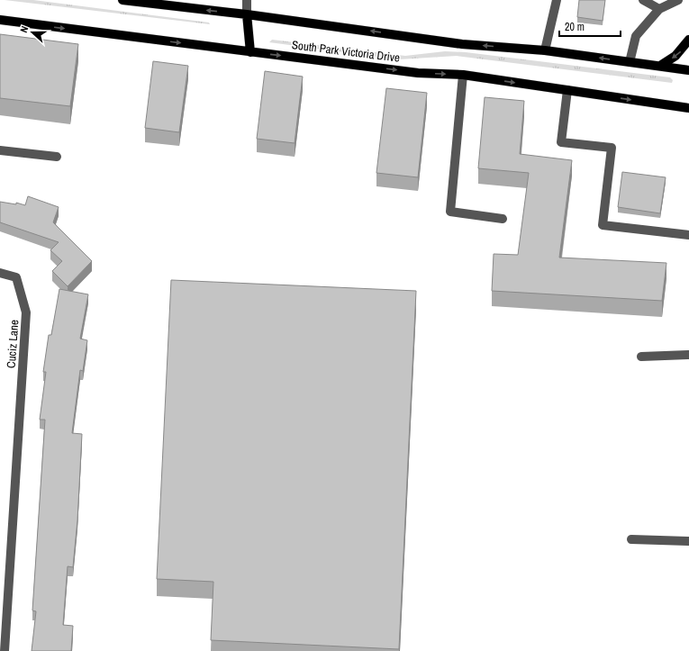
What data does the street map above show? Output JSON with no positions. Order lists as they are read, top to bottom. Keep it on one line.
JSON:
{"streets":{"main road":["South Park Victoria Drive"],"street":["Cuciz Lane"]},"scale_bar":"20 m","north":"left"}
